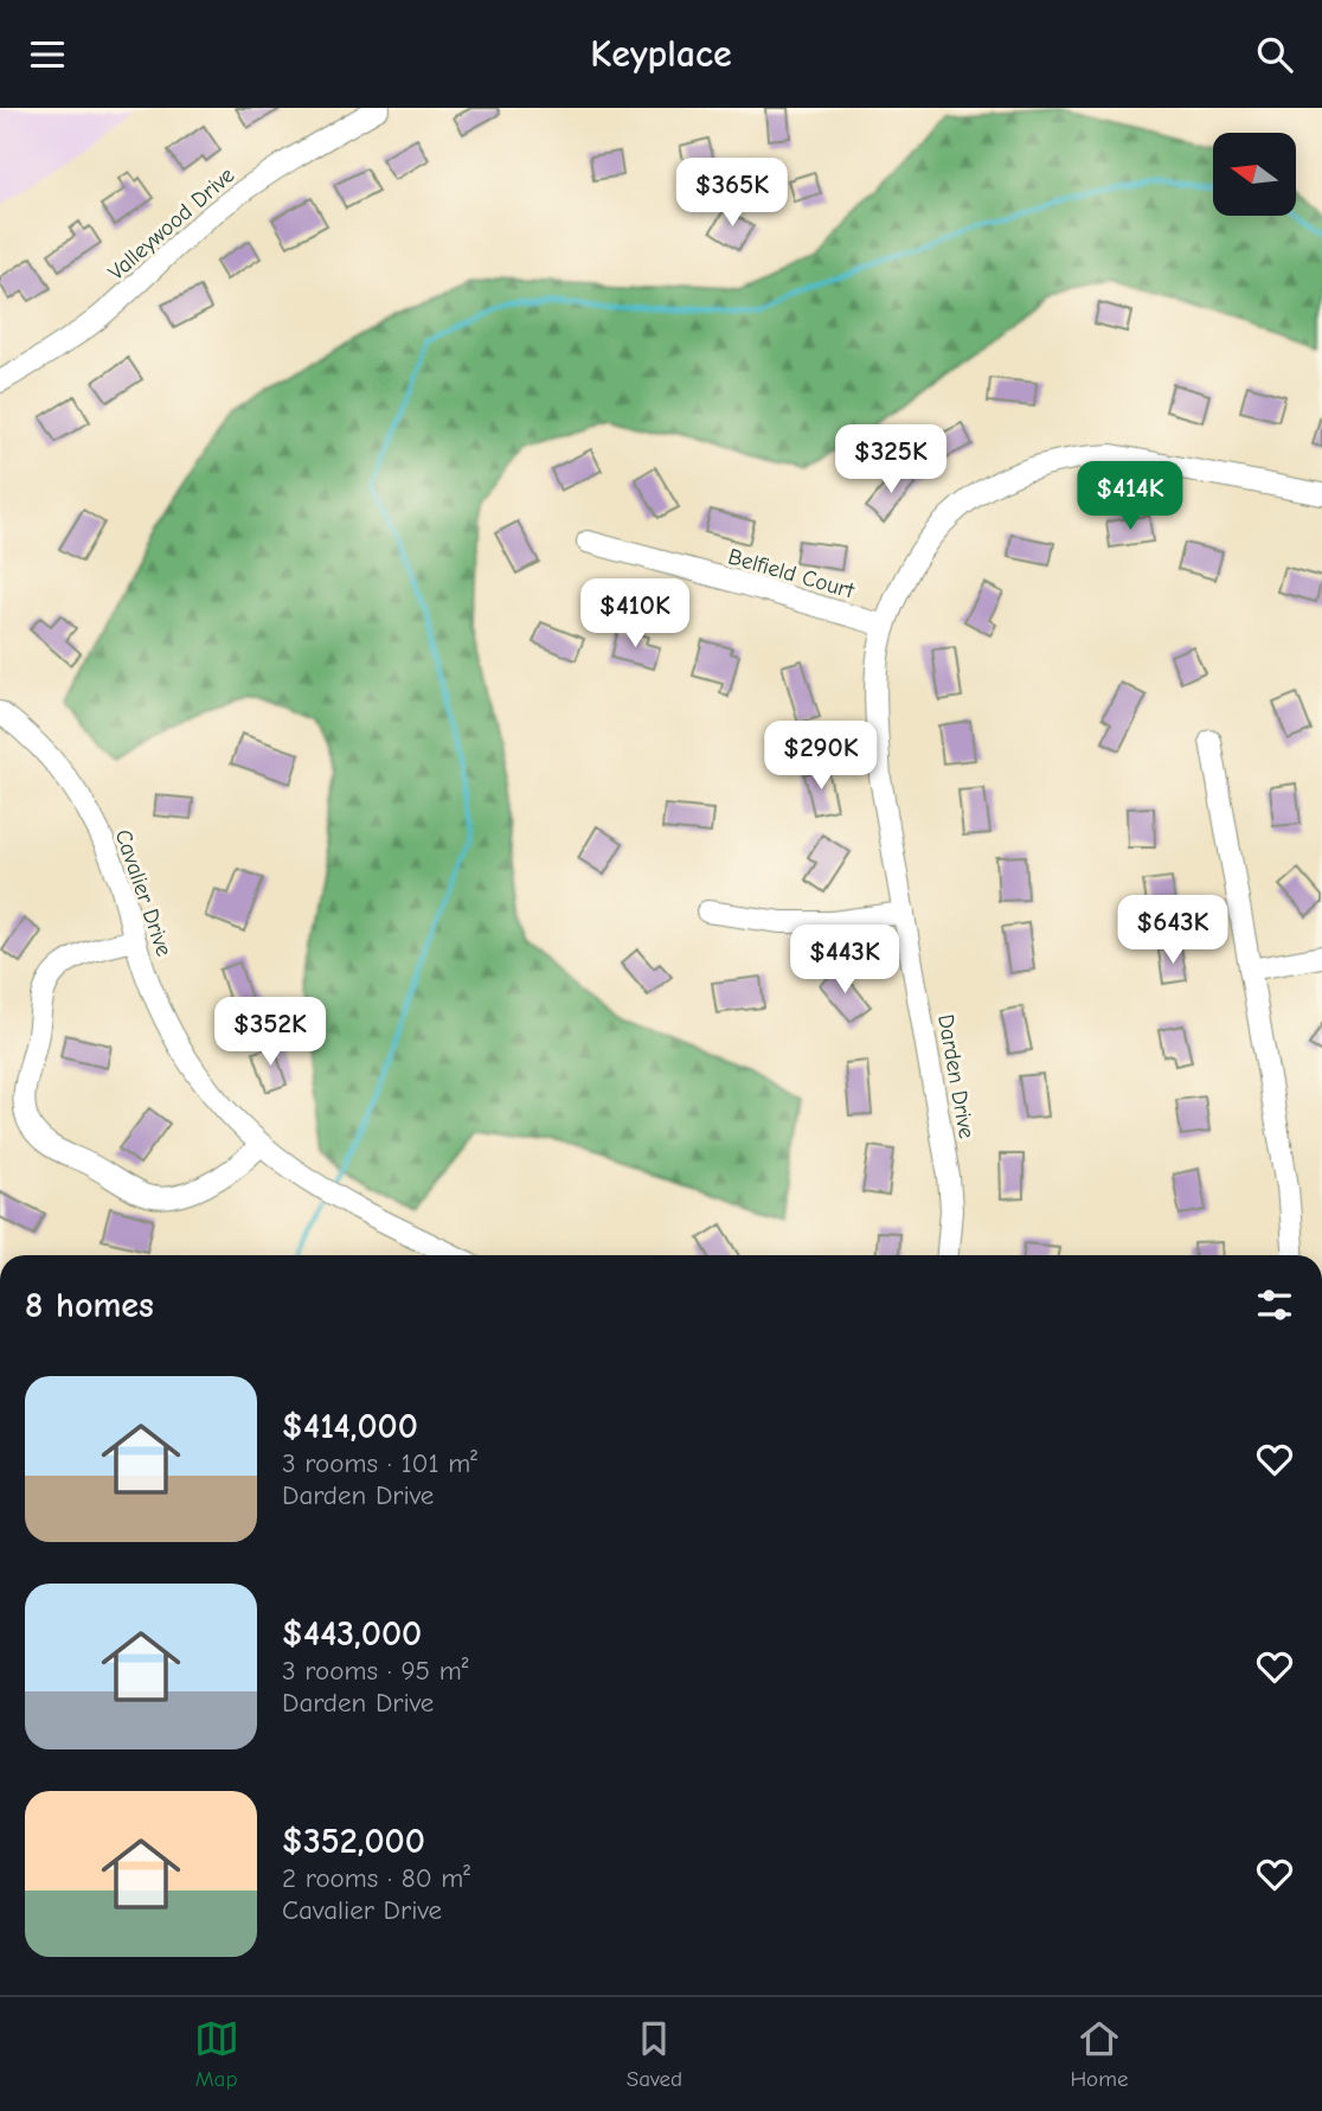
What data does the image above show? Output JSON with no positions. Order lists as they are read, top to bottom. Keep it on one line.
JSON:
{"streets":{"street":["Valleywood Drive","Belfield Court","Cavalier Drive","Darden Drive"]},"crossings":[["Belfield Court","Darden Drive"]],"north":"left","page":{"header":"Keyplace","price":["$365K","$325K","$414K","$410K","$290K","$643K","$443K","$352K"],"heading":"8 homes","list":[{"name":"$414,000","note":"3 rooms · 101 m² · Darden Drive"},{"name":"$443,000","note":"3 rooms · 95 m² · Darden Drive"},{"name":"$352,000","note":"2 rooms · 80 m² · Cavalier Drive"}],"tabs":["Map","Saved","Home"]}}
